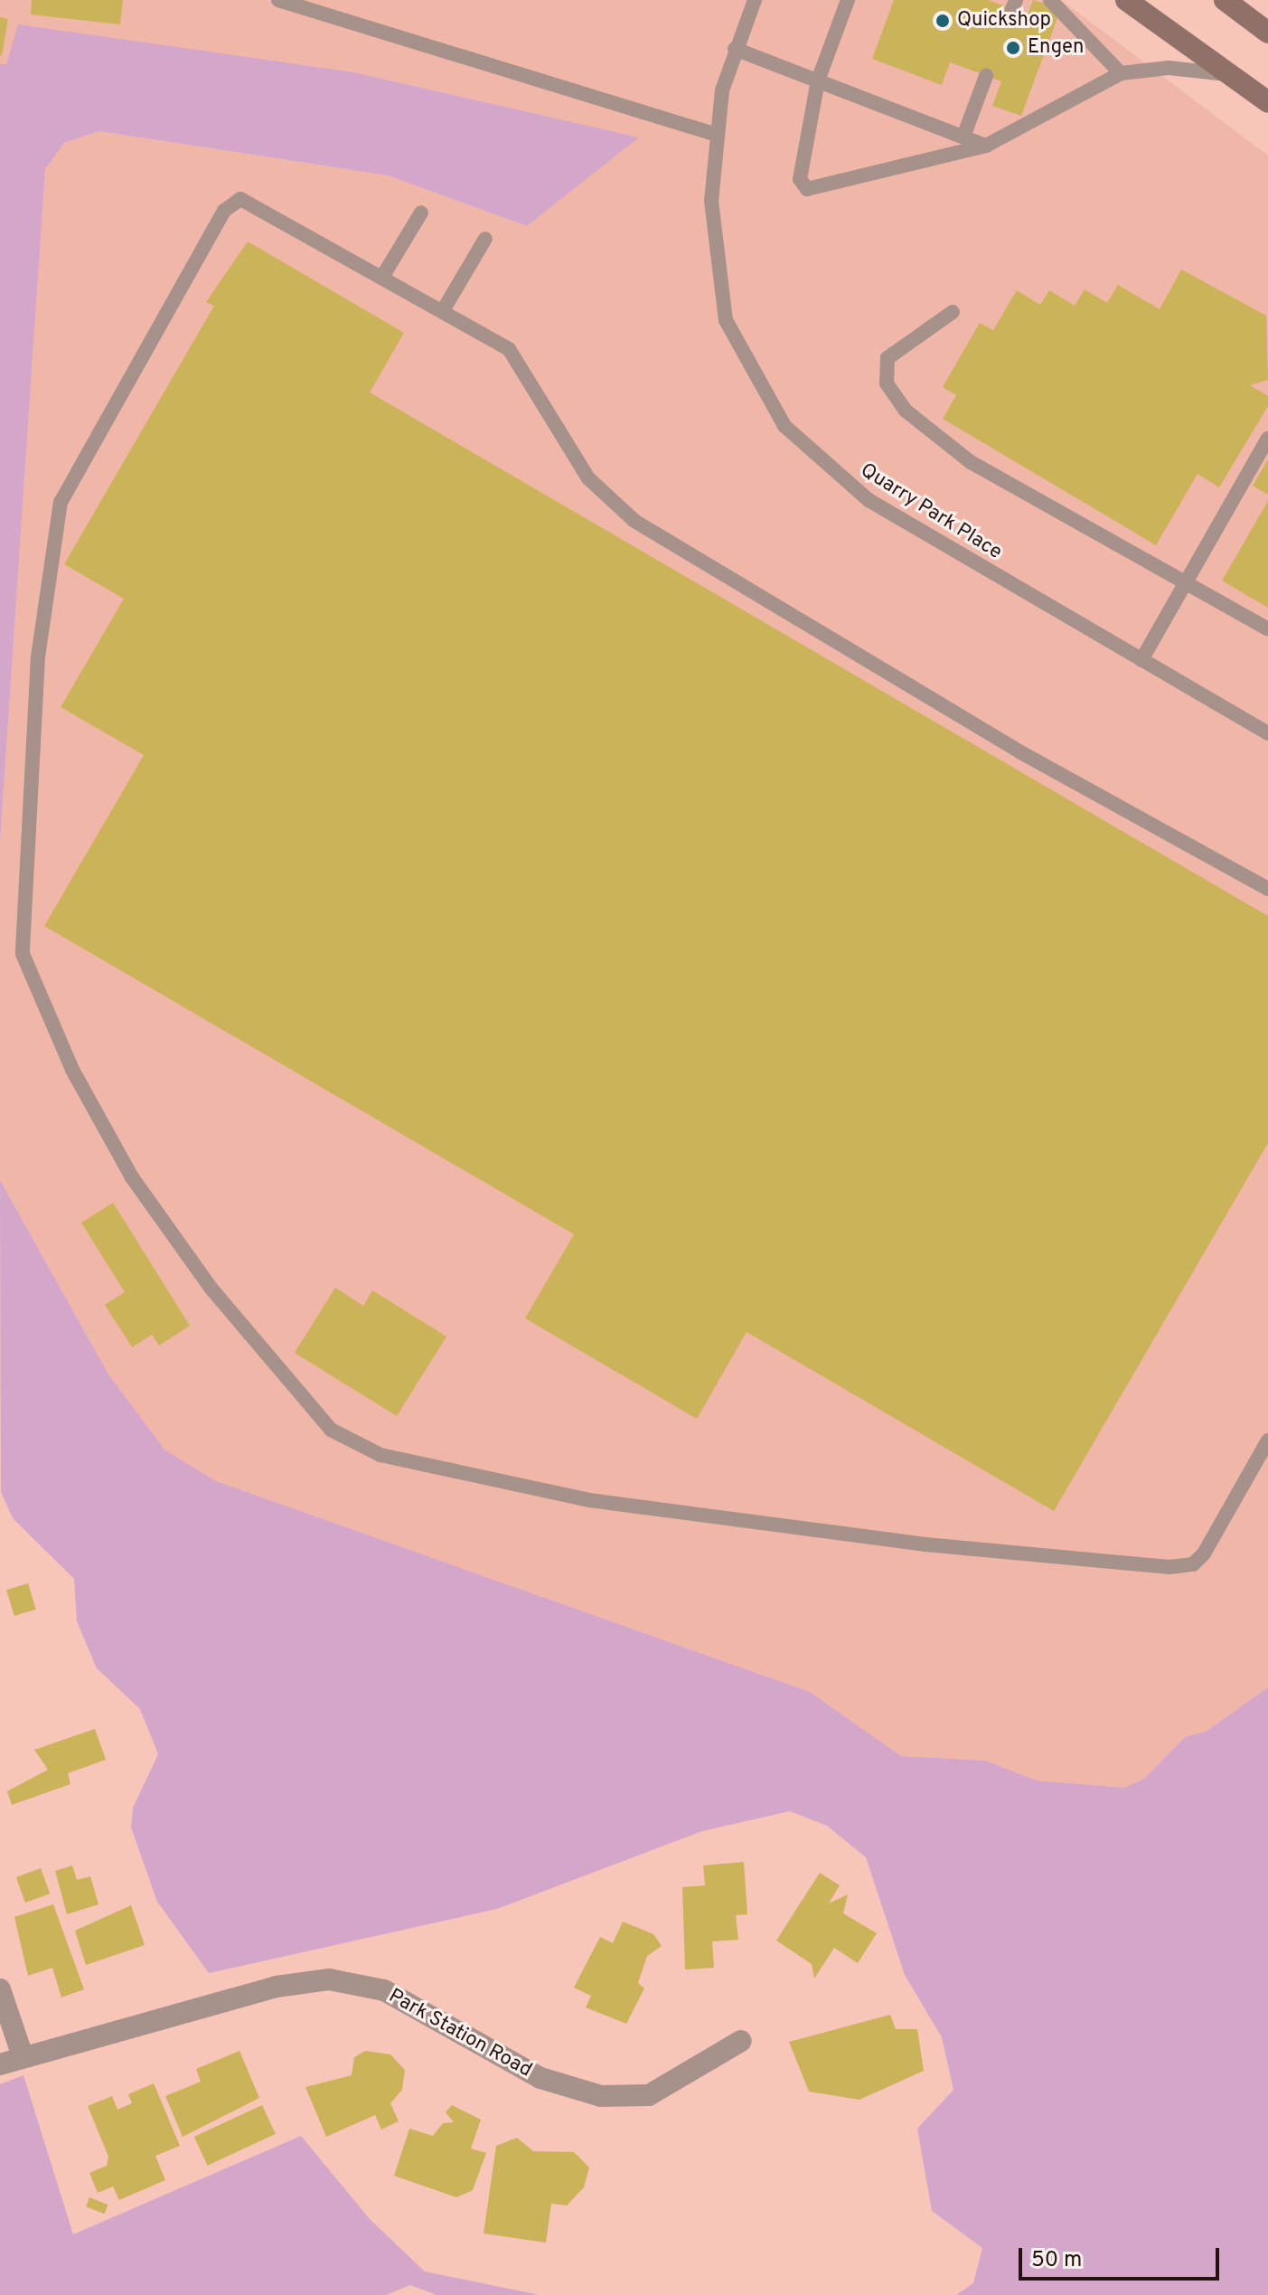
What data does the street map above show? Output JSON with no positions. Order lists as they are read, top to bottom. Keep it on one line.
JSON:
{"streets":{"street":["Park Station Road"],"lane":["Quarry Park Place"]},"places":["Quickshop","Engen"],"scale_bar":"50 m"}
